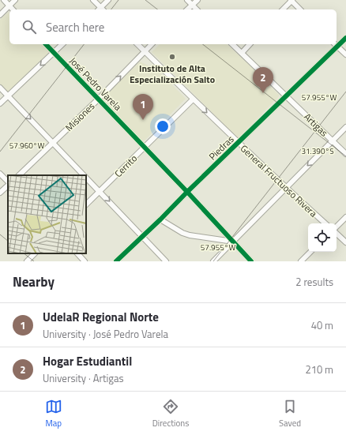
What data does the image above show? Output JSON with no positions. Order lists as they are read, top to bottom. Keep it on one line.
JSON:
{"streets":{"street":["José Pedro Varela","Misiones","Artigas","Piedras","Cerrito","General Fructuoso Rivera"]},"crossings":[["José Pedro Varela","Misiones"],["José Pedro Varela","Piedras"],["José Pedro Varela","Cerrito"],["Misiones","General Fructuoso Rivera"],["Artigas","Piedras"],["Piedras","General Fructuoso Rivera"],["Cerrito","General Fructuoso Rivera"]],"one_way":["Misiones"],"places":["Instituto de Alta Especialización Salto"],"page":{"search":"Search here","pins":["2","1"],"heading":["Nearby","2 results"],"list":[{"mark":"1","name":"UdelaR Regional Norte","note":"University · José Pedro Varela","value":"40 m"},{"mark":"2","name":"Hogar Estudiantil","note":"University · Artigas","value":"210 m"}],"nav":["Map","Directions","Saved"]},"coordinates":["57.955°W","57.960°W","31.390°S"]}
